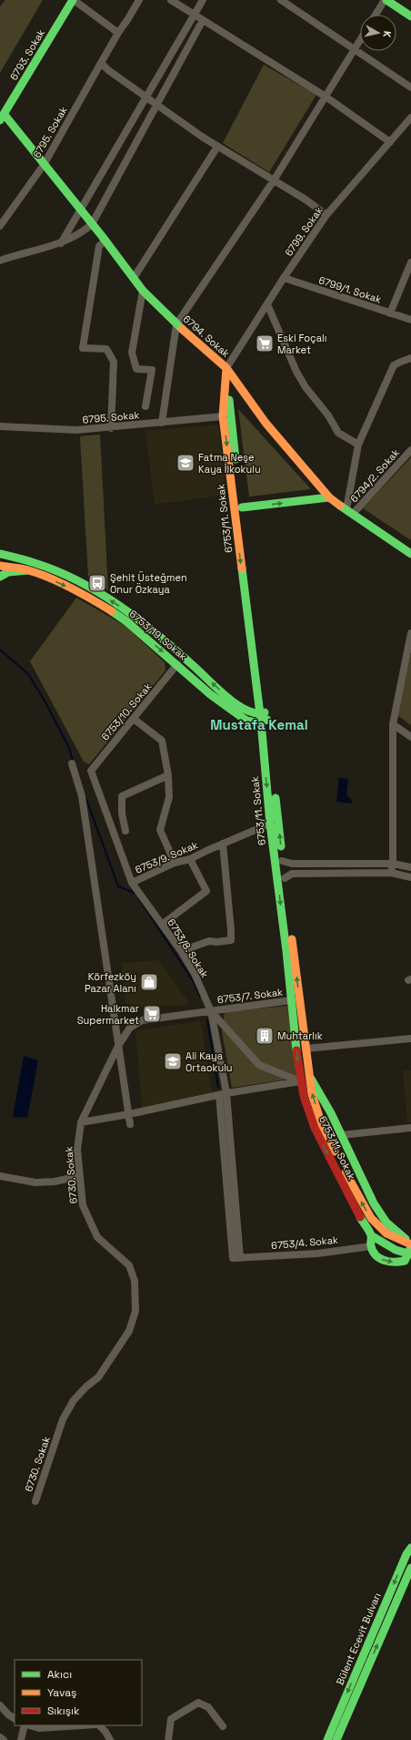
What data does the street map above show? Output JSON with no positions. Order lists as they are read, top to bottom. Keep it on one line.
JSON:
{"streets":{"main road":["6793. Sokak","6794. Sokak","6753/11. Sokak","6753/19. Sokak","Bülent Ecevit Bulvarı"],"street":["6795. Sokak","6799. Sokak","6799/1. Sokak","6794/2. Sokak","6753/10. Sokak","6753/9. Sokak","6753/8. Sokak","6753/7. Sokak","6730. Sokak","6753/4. Sokak"]},"crossings":[["6793. Sokak","6794. Sokak"],["6795. Sokak","6794. Sokak"],["6795. Sokak","6753/11. Sokak"],["6799. Sokak","6799/1. Sokak"],["6799. Sokak","6794. Sokak"],["6799. Sokak","6753/11. Sokak"],["6794. Sokak","6794/2. Sokak"],["6794. Sokak","6753/11. Sokak"],["6753/11. Sokak","6753/19. Sokak"],["6753/11. Sokak","6753/9. Sokak"],["6753/11. Sokak","6753/7. Sokak"],["6753/19. Sokak","6753/10. Sokak"],["6753/10. Sokak","6753/8. Sokak"],["6753/9. Sokak","6753/8. Sokak"],["6753/8. Sokak","6753/7. Sokak"],["6753/8. Sokak","6730. Sokak"],["6753/8. Sokak","6753/4. Sokak"],["6753/7. Sokak","6730. Sokak"]],"districts":["Mustafa Kemal"],"places":{"supermarket":["Eski Foçalı Market","Halkmar Supermarket"],"school or university":["Fatma Neşe Kaya İlkokulu","Ali Kaya Ortaokulu"],"bus stop":["Şehit Üsteğmen Onur Özkaya"],"shop":["Körfezköy Pazar Alanı"],"building":["Muhtarlık"]},"legend":["Akıcı","Yavaş","Sıkışık"],"north":"right"}
